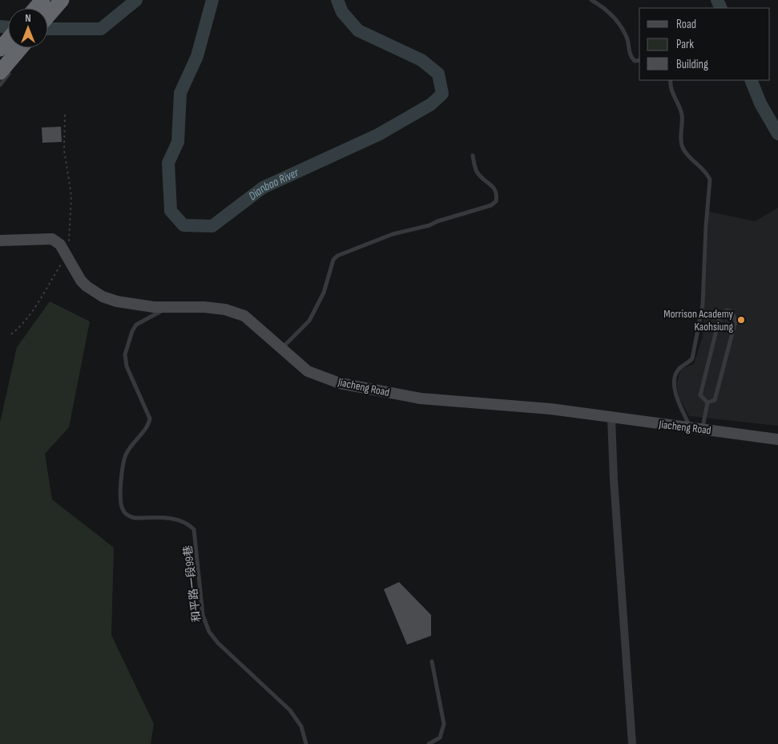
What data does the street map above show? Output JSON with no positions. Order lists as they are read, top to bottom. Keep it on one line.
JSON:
{"streets":{"street":["Jiacheng Road"],"lane":["和平路一段99巷"]},"crossings":[["Jiacheng Road","和平路一段99巷"]],"water":["Dianbao River"],"places":["Morrison Academy Kaohsiung"],"legend":["Road","Park","Building"],"north":"top"}
